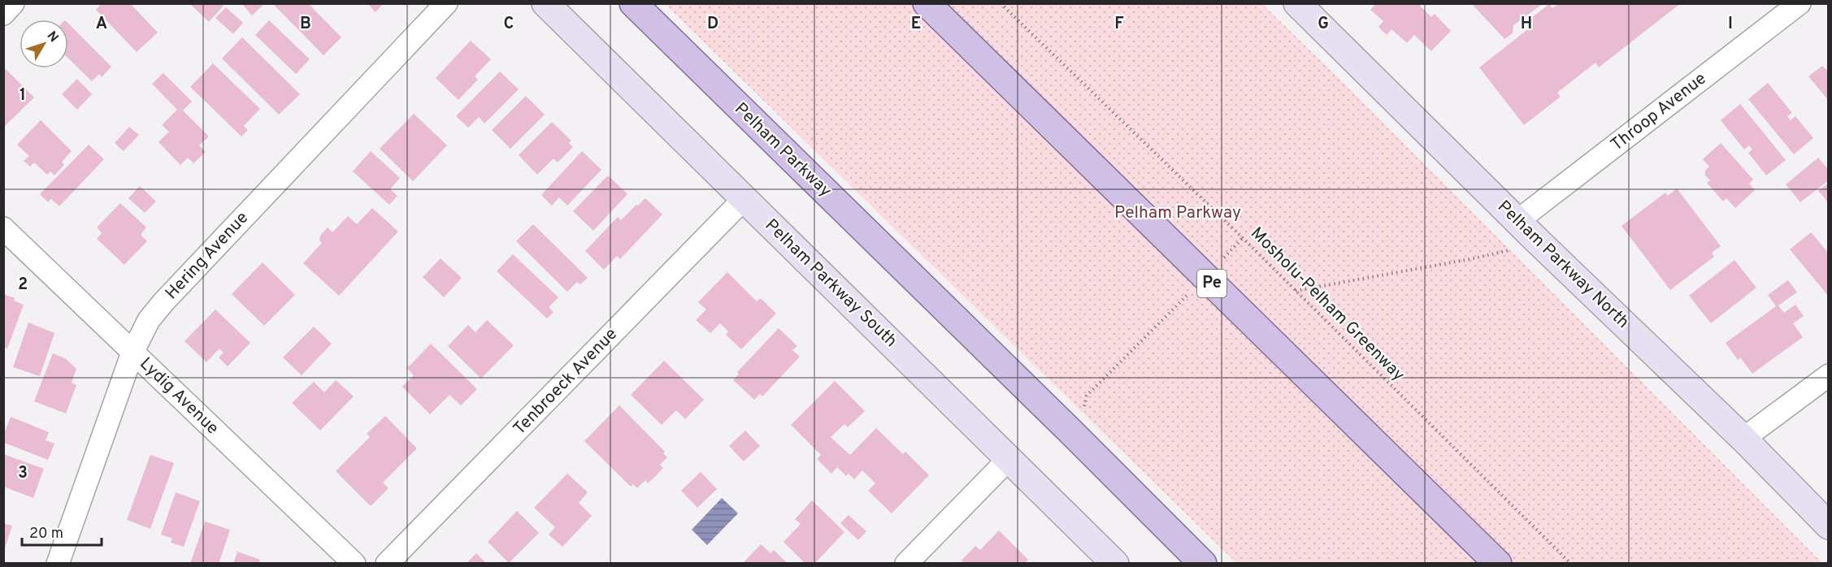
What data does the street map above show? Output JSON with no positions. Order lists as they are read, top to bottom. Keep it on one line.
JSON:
{"streets":{"main road":["Pelham Parkway","Pe"],"street":["Throop Avenue","Hering Avenue","Pelham Parkway North","Pelham Parkway South","Tenbroeck Avenue","Lydig Avenue"],"path":["Mosholu-Pelham Greenway"]},"crossings":[["Throop Avenue","Pelham Parkway North"],["Hering Avenue","Lydig Avenue"],["Pelham Parkway South","Tenbroeck Avenue"]],"parks":["Pelham Parkway"],"scale_bar":"20 m","north":"top right","grid":{"columns":["A","B","C","D","E","F","G","H","I"],"rows":["1","2","3"]}}
